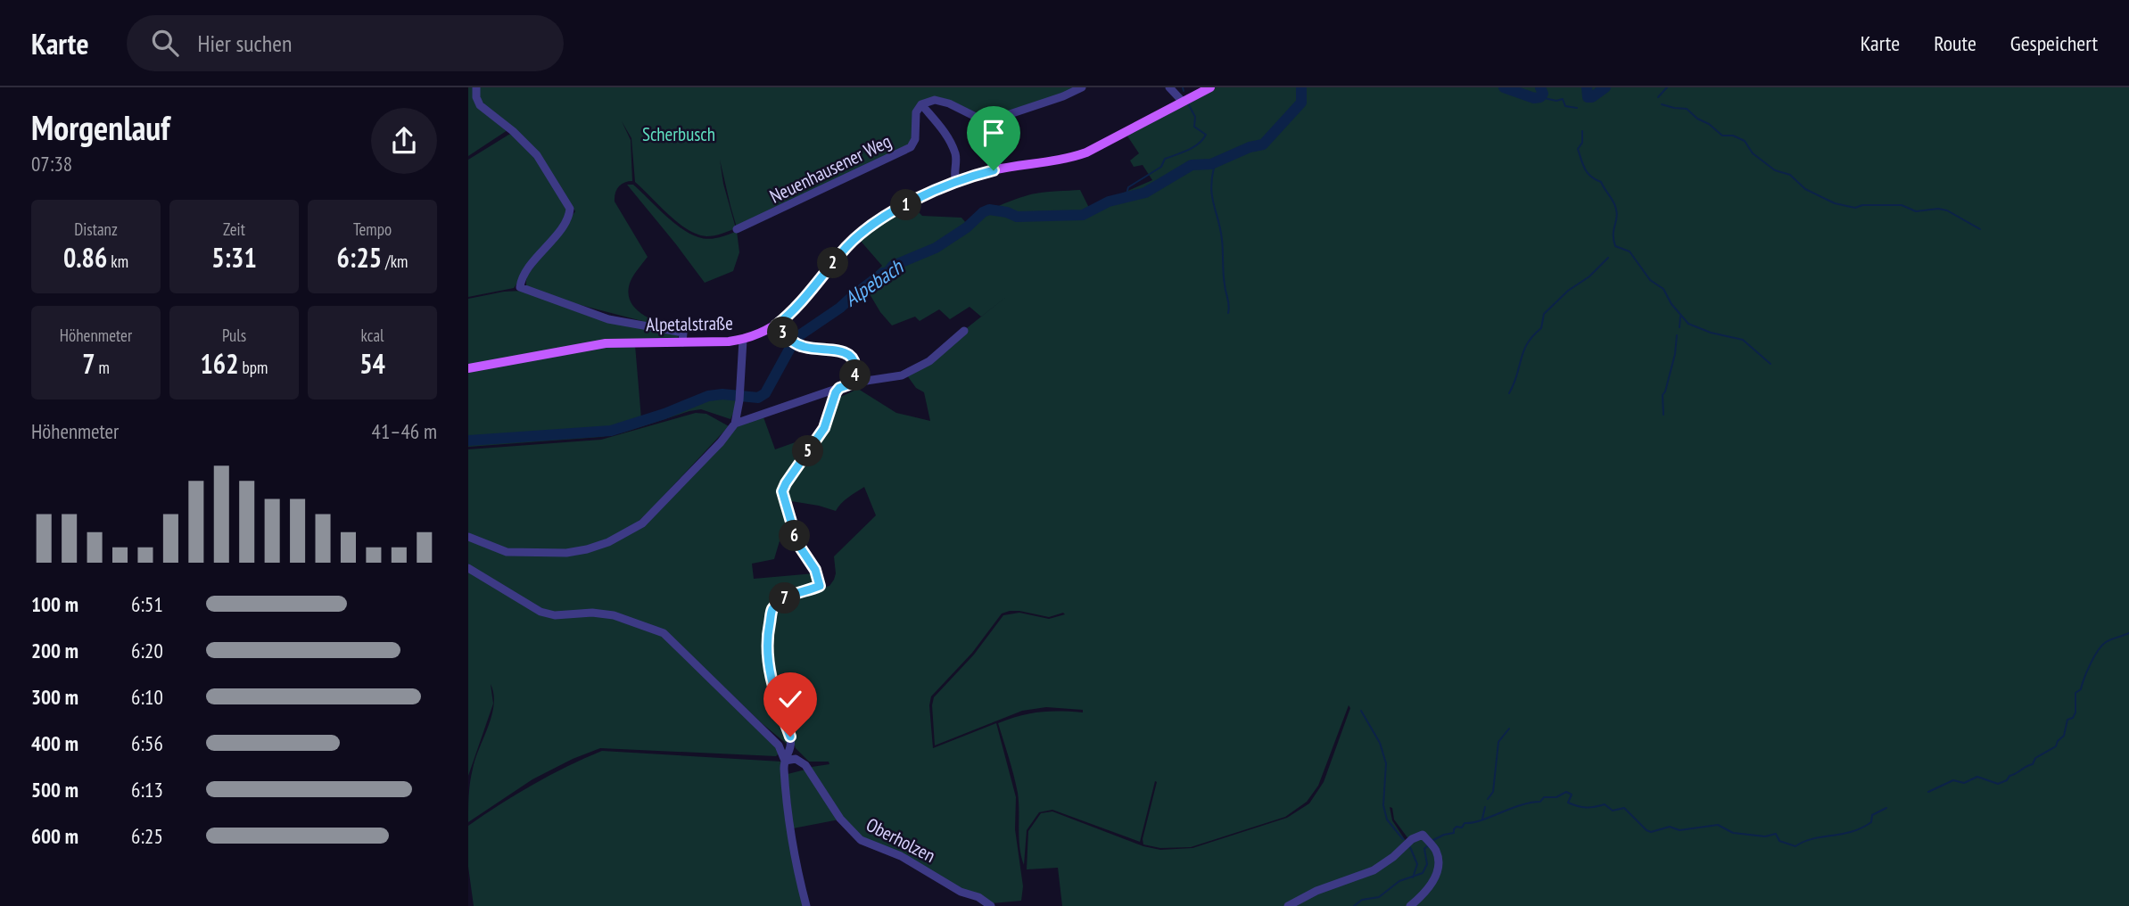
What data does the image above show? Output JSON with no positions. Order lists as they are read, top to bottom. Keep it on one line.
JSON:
{"streets":{"main road":["Alpetalstraße"],"street":["Neuenhausener Weg","Oberholzen"]},"water":["Alpebach"],"parks":["Scherbusch"],"page":{"header":"Karte","search":"Hier suchen","nav":["Karte","Route","Gespeichert"],"heading":["Morgenlauf","07:38"],"pins":["1","2","3","4","5","6","7"],"stats":[["Distanz","0.86 km"],["Zeit","5:31"],["Tempo","6:25 /km"],["Höhenmeter","7 m"],["Puls","162 bpm"],["kcal","54"]],"chart":["Höhenmeter","41–46 m"],"list":[{"name":"100 m","note":"6:51"},{"name":"200 m","note":"6:20"},{"name":"300 m","note":"6:10"},{"name":"400 m","note":"6:56"},{"name":"500 m","note":"6:13"},{"name":"600 m","note":"6:25"}]}}
